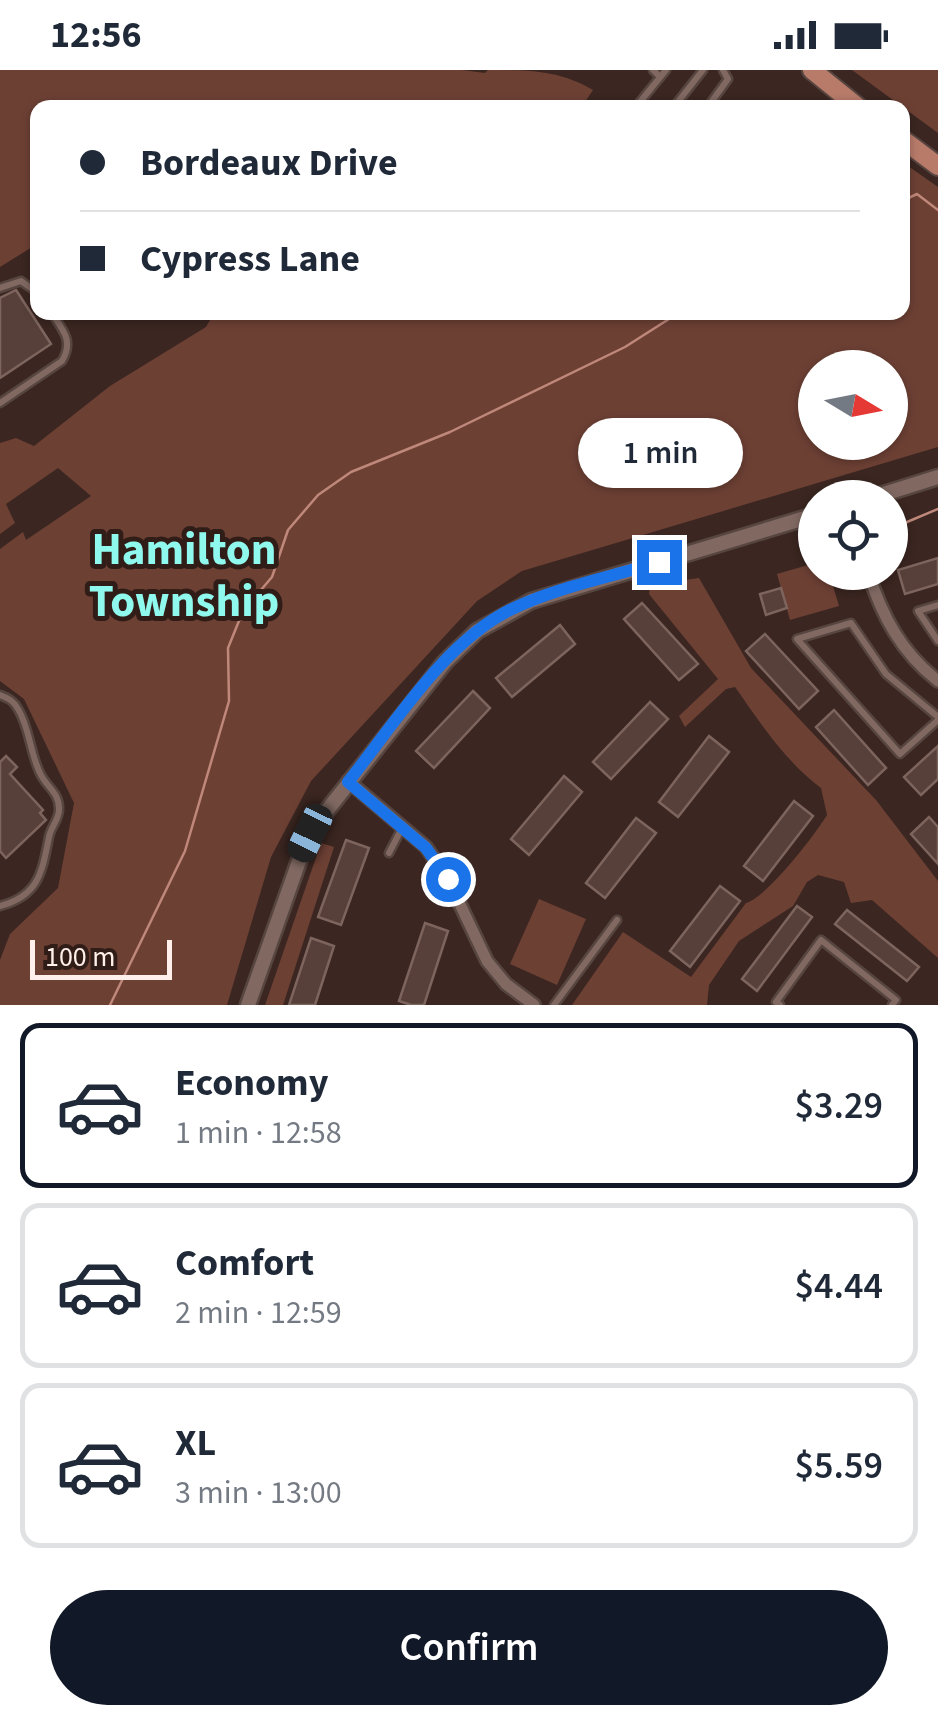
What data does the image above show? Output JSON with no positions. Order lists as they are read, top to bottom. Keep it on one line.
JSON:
{"districts":["Hamilton Township"],"scale_bar":"100 m","north":"right","page":{"status":"12:56","banner":["Bordeaux Drive","Cypress Lane"],"bubble":"1 min","scale":"100 m","list":[{"name":"Economy","note":"1 min · 12:58","value":"$3.29"},{"name":"Comfort","note":"2 min · 12:59","value":"$4.44"},{"name":"XL","note":"3 min · 13:00","value":"$5.59"}],"buttons":"Confirm"}}
